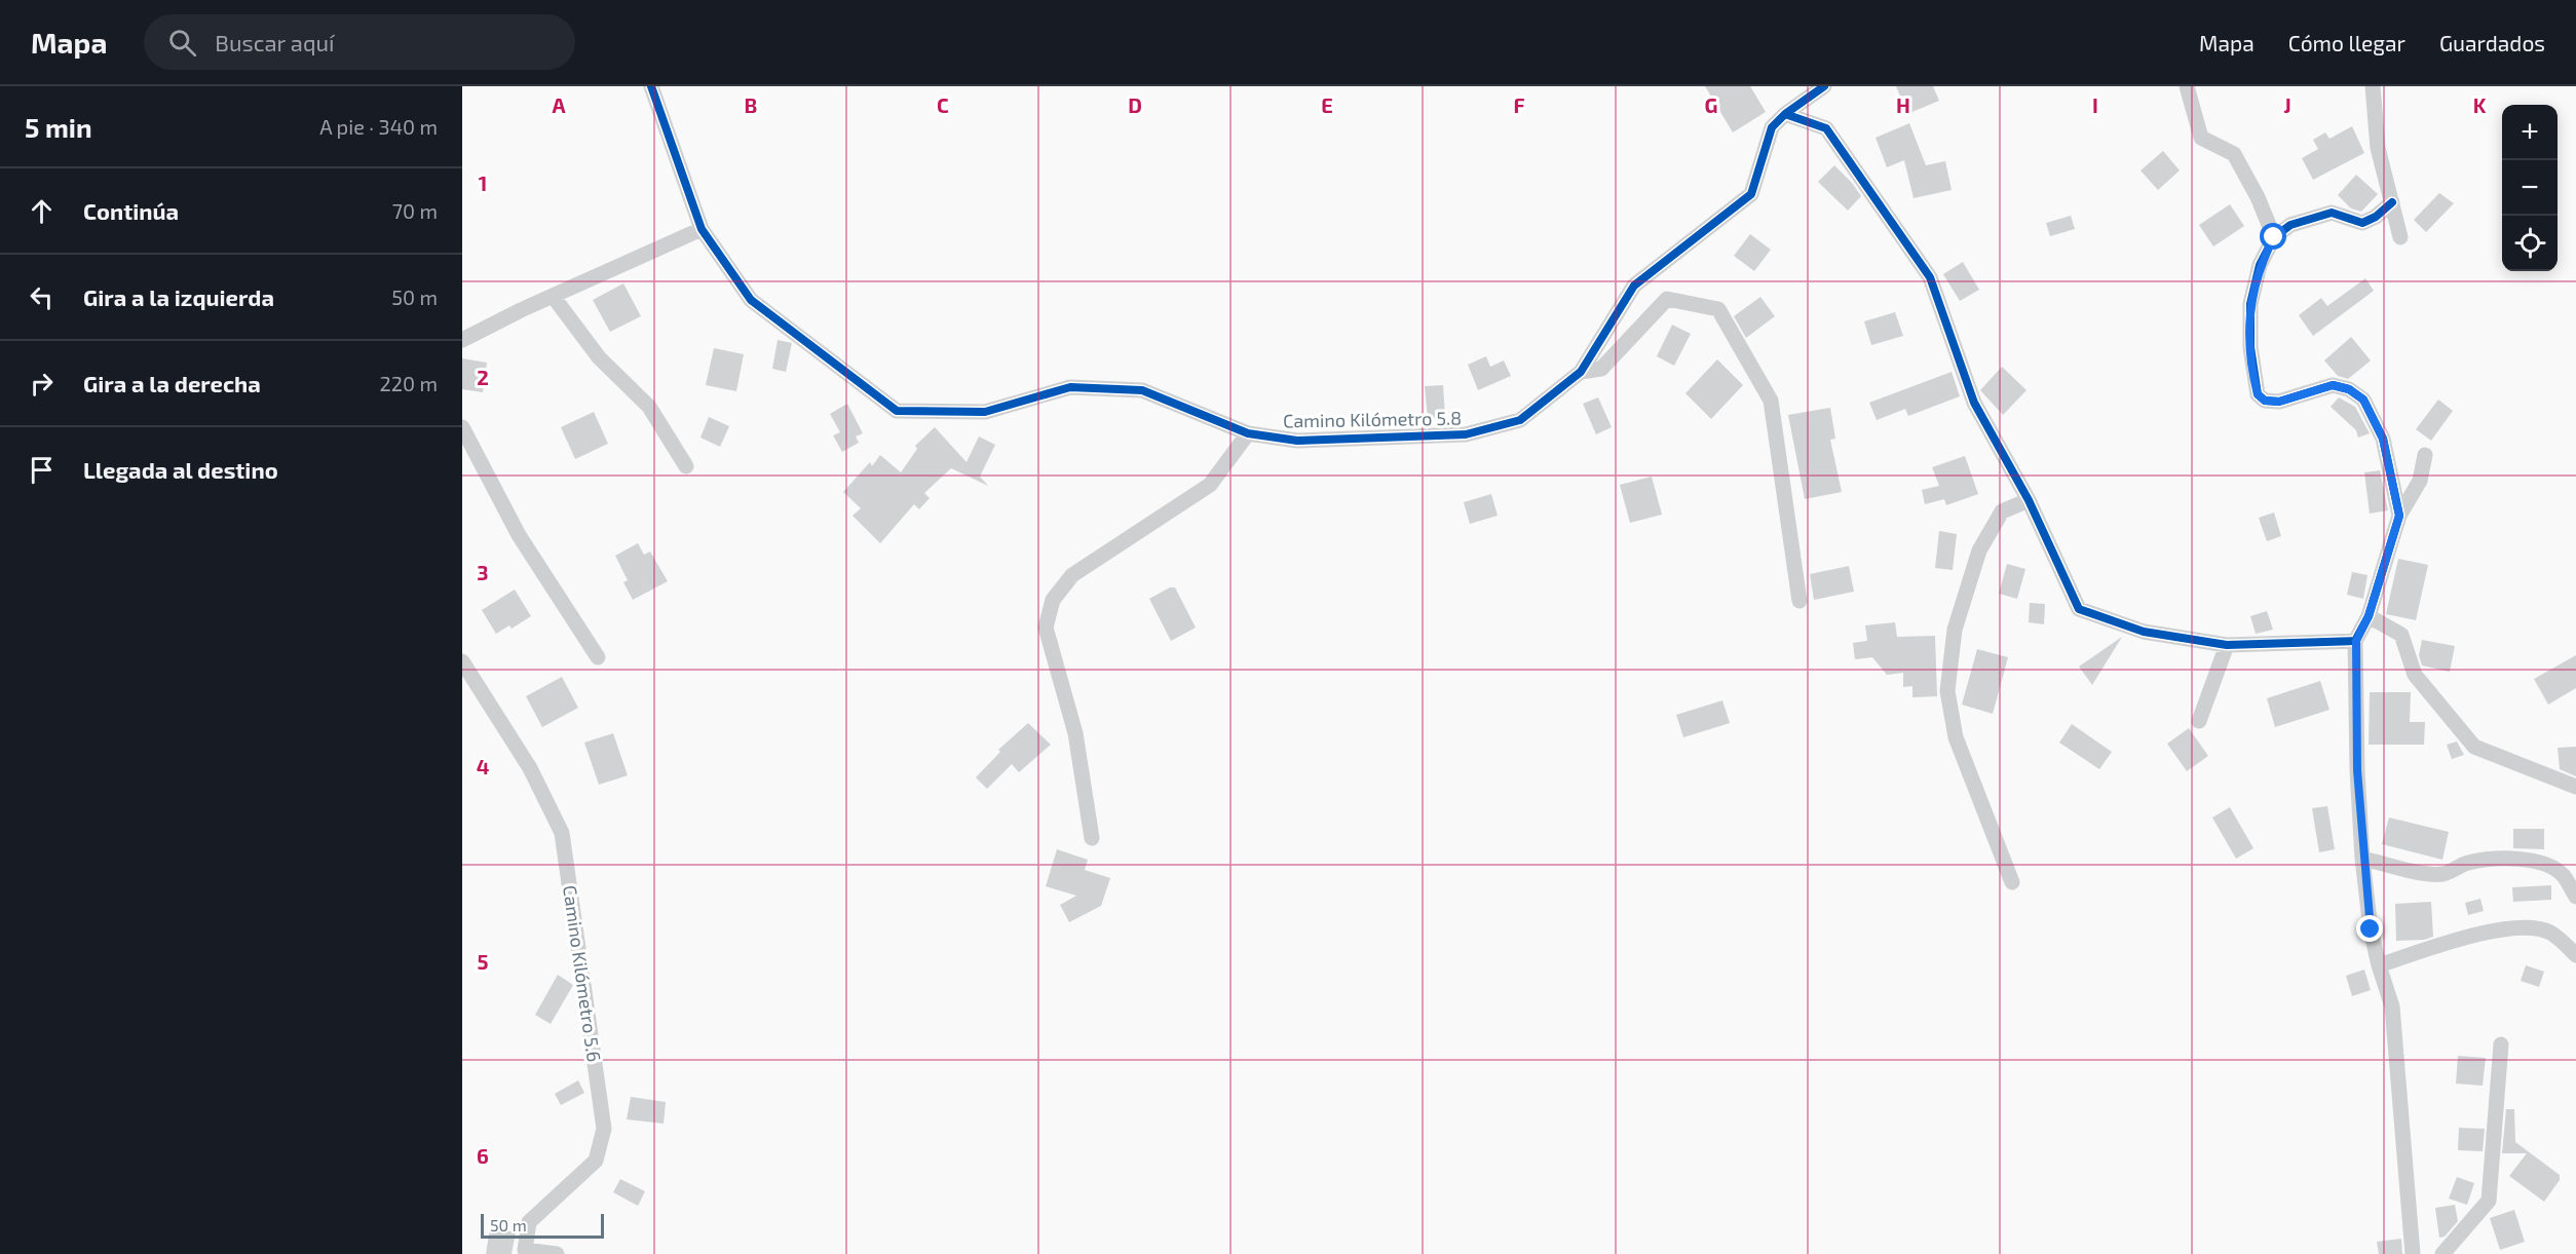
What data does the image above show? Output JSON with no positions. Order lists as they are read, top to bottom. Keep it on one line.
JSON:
{"streets":{"street":["Camino Kilómetro 5.8","Camino Kilómetro 5.6"]},"scale_bar":"50 m","page":{"header":"Mapa","search":"Buscar aquí","nav":["Mapa","Cómo llegar","Guardados"],"heading":["5 min","A pie · 340 m"],"map_buttons":["+","−"],"list":[["Continúa","70 m"],["Gira a la izquierda","50 m"],["Gira a la derecha","220 m"],"Llegada al destino"],"scale":"50 m"},"grid":{"columns":["A","B","C","D","E","F","G","H","I","J","K"],"rows":["1","2","3","4","5","6"]}}
